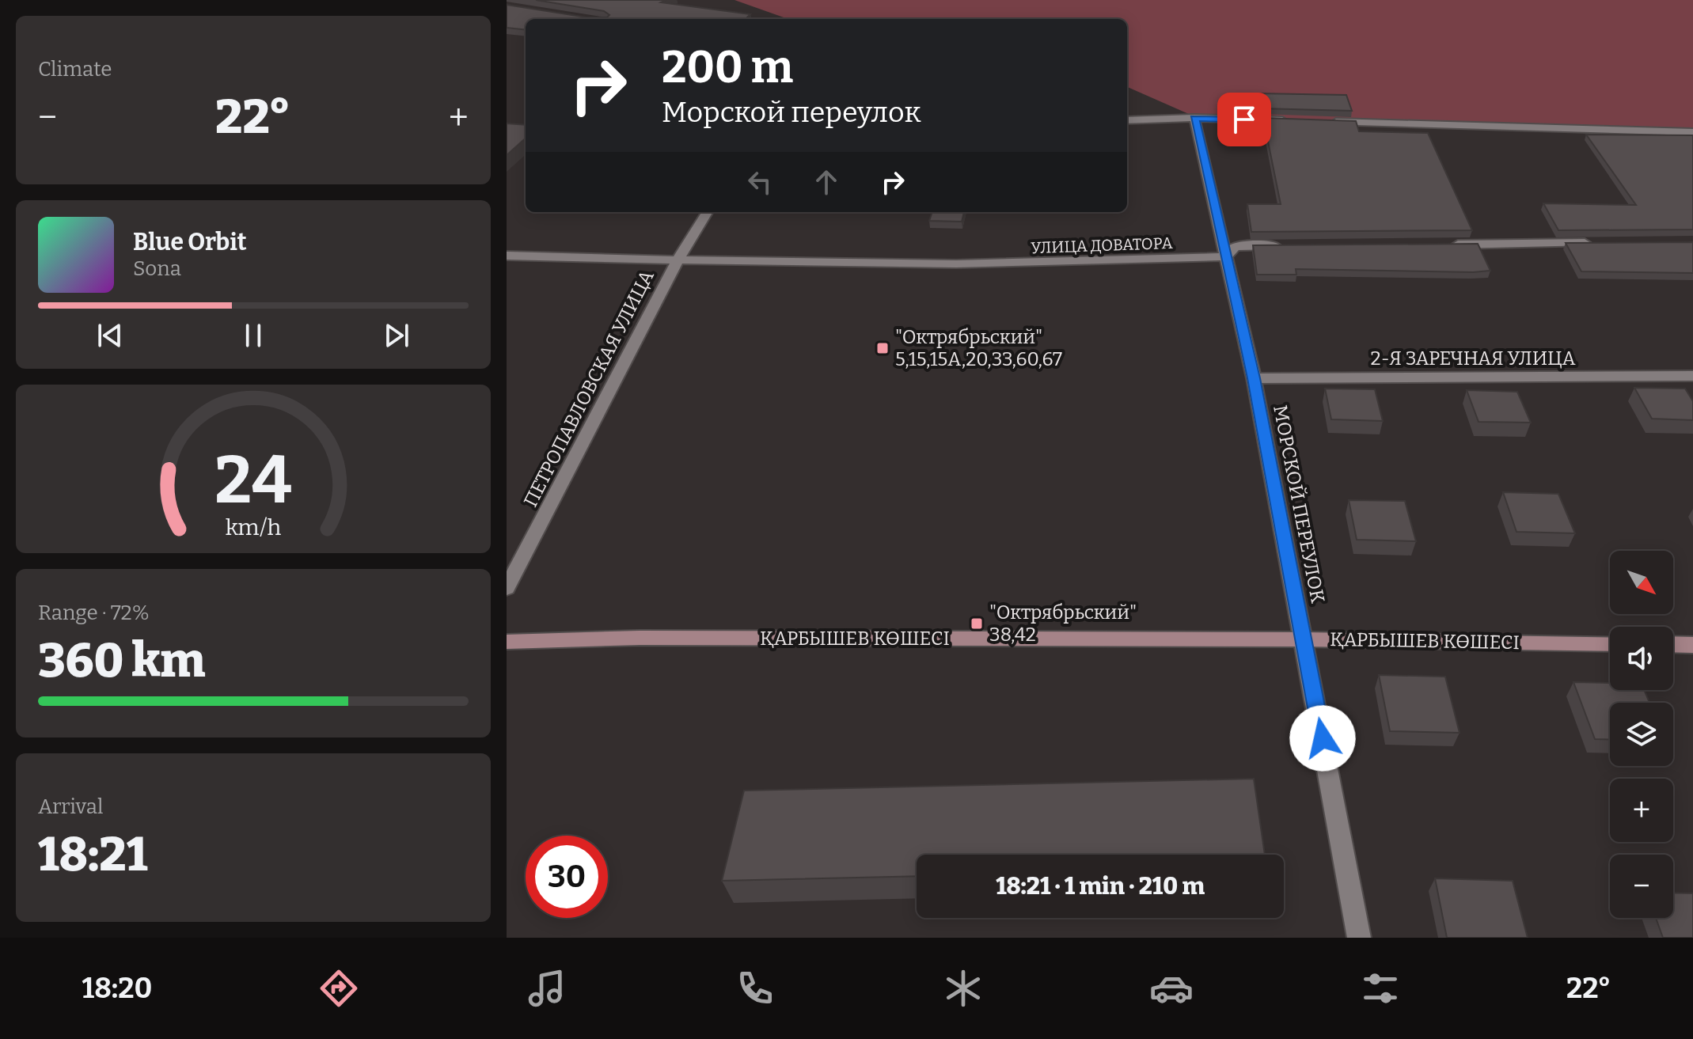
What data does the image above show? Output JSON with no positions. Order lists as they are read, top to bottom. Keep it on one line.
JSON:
{"streets":{"main road":["ҚАРБЫШЕВ КӨШЕСІ"],"street":["УЛИЦА ДОВАТОРА","2-Я ЗАРЕЧНАЯ УЛИЦА","ПЕТРОПАВЛОВСКАЯ УЛИЦА","МОРСКОЙ ПЕРЕУЛОК"]},"crossings":[["УЛИЦА ДОВАТОРА","ПЕТРОПАВЛОВСКАЯ УЛИЦА"],["УЛИЦА ДОВАТОРА","МОРСКОЙ ПЕРЕУЛОК"],["2-Я ЗАРЕЧНАЯ УЛИЦА","МОРСКОЙ ПЕРЕУЛОК"],["МОРСКОЙ ПЕРЕУЛОК","ҚАРБЫШЕВ КӨШЕСІ"]],"places":{"transit":["\"Октрябрьский\" 5,15,15А,20,33,60,67","\"Октрябрьский\" 38,42"]},"north":"bottom right","page":{"tile":["Climate",["Range · 72%","360 km"],["Arrival","18:21"]],"turn":["200 m","Морской переулок"],"heat":["−","22°","+"],"song":["Blue Orbit","Sona"],"map_buttons":["+","−"],"limit":"30","trip":"18:21 · 1 min · 210 m","tabs":["18:20","22°"],"gauge":["24","km/h"]}}
